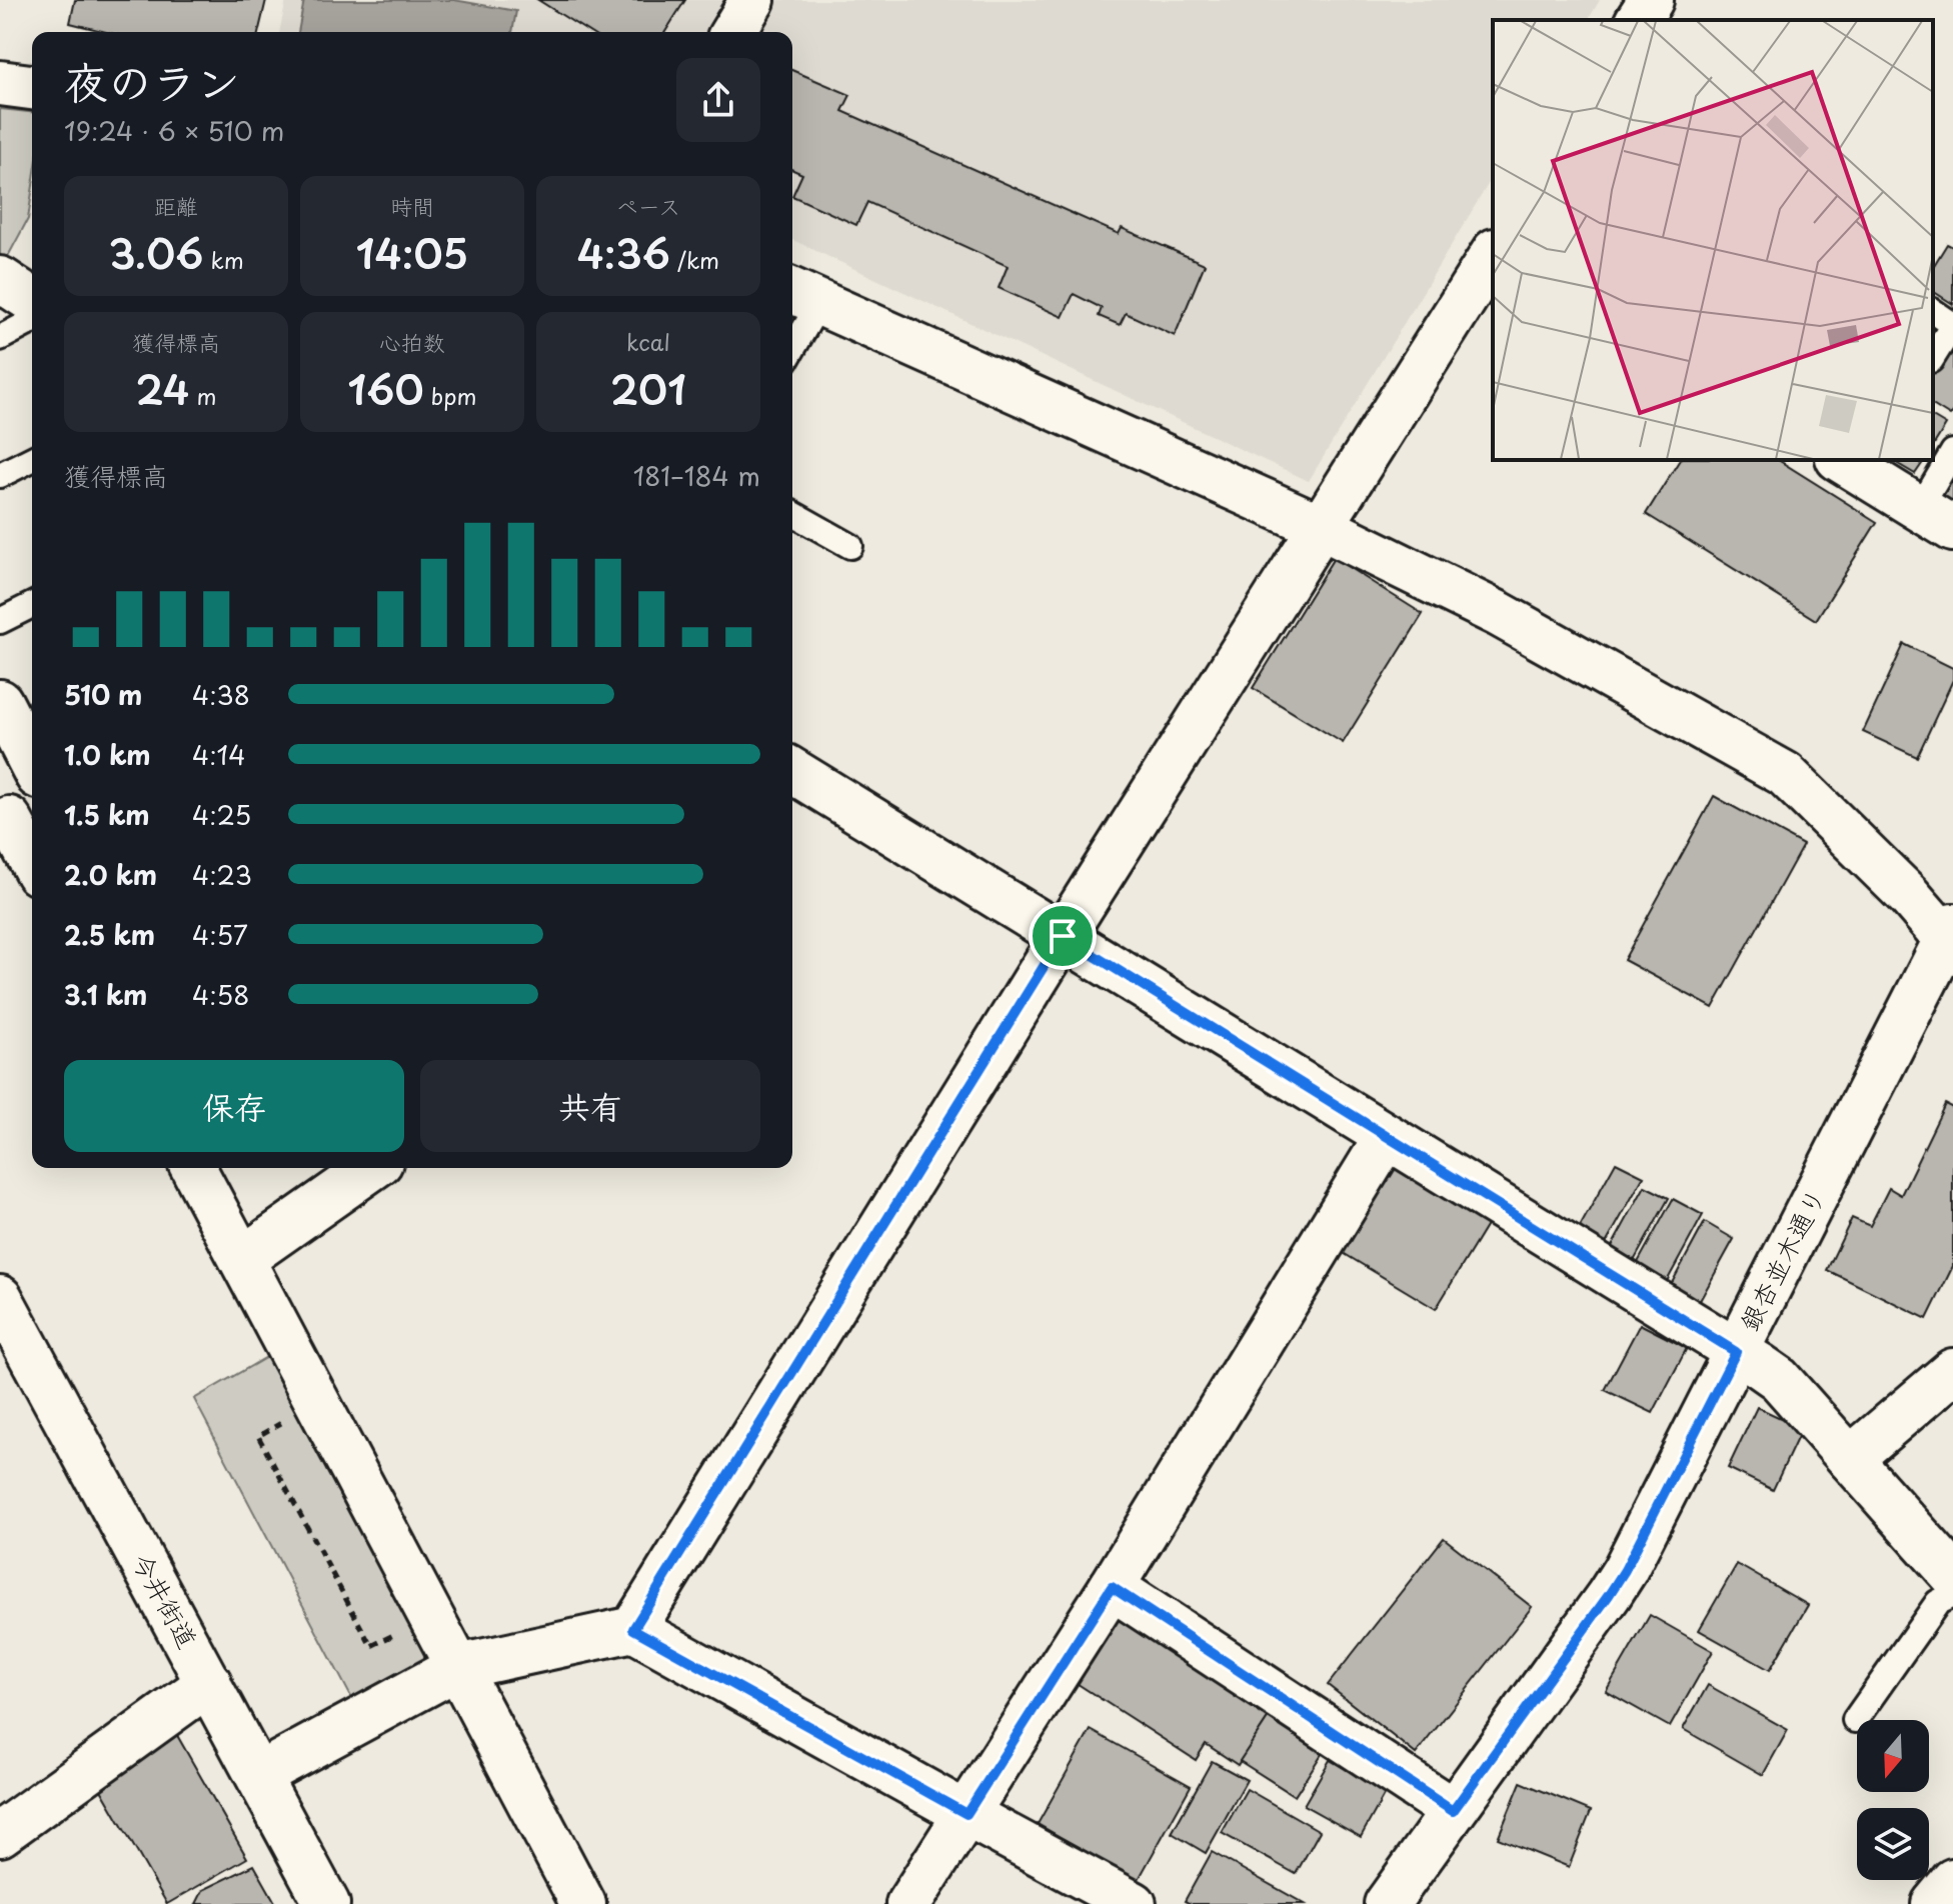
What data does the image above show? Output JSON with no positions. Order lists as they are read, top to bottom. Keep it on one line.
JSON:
{"streets":{"street":["銀杏並木通り","今井街道"]},"north":"bottom","page":{"heading":["夜のラン","19:24 · 6 × 510 m"],"stats":[["距離","3.06 km"],["時間","14:05"],["ペース","4:36 /km"],["獲得標高","24 m"],["心拍数","160 bpm"],["kcal","201"]],"chart":["獲得標高","181–184 m"],"list":[{"name":"510 m","note":"4:38"},{"name":"1.0 km","note":"4:14"},{"name":"1.5 km","note":"4:25"},{"name":"2.0 km","note":"4:23"},{"name":"2.5 km","note":"4:57"},{"name":"3.1 km","note":"4:58"}],"buttons":["保存","共有"]}}
